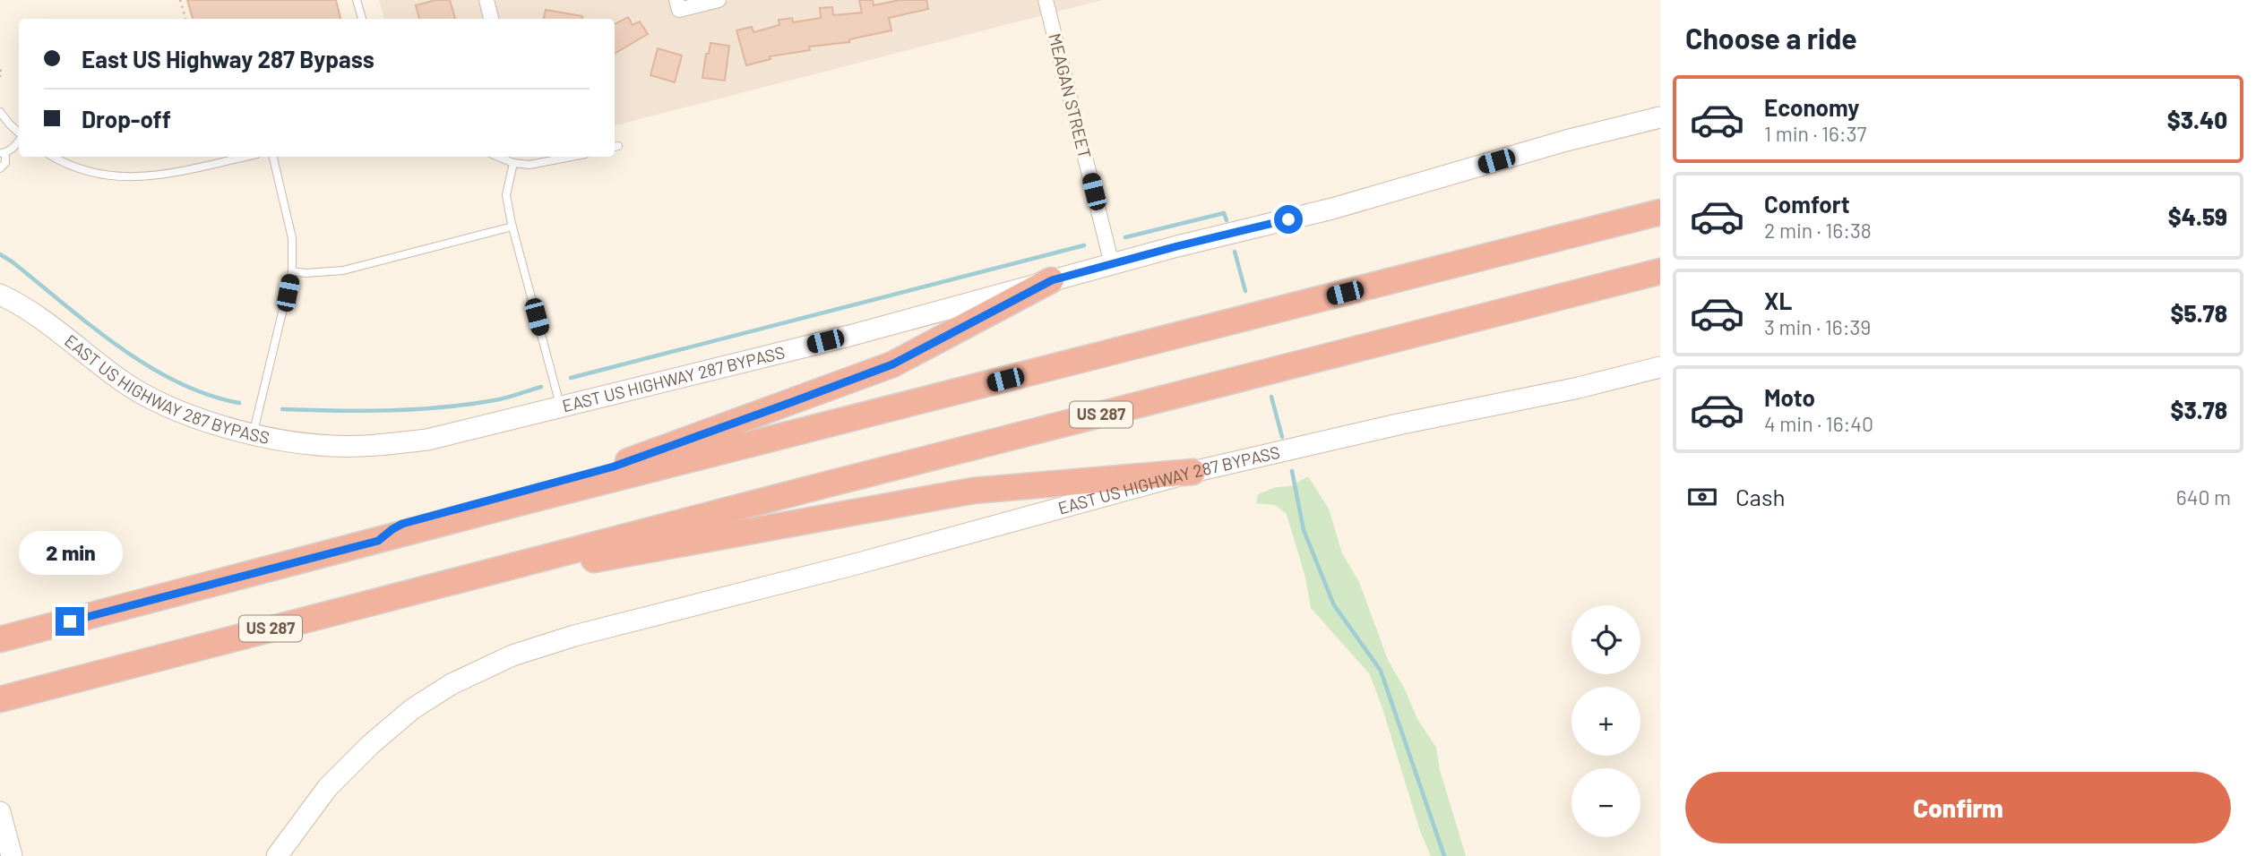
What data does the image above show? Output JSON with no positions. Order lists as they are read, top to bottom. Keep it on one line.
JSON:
{"streets":{"highway":["US 287"],"main road":["EAST US HIGHWAY 287 BYPASS"],"street":["MEAGAN STREET"]},"crossings":[["MEAGAN STREET","EAST US HIGHWAY 287 BYPASS"]],"page":{"heading":"Choose a ride","banner":["East US Highway 287 Bypass","Drop-off"],"list":[{"name":"Economy","note":"1 min · 16:37","value":"$3.40"},{"name":"Comfort","note":"2 min · 16:38","value":"$4.59"},{"name":"XL","note":"3 min · 16:39","value":"$5.78"},{"name":"Moto","note":"4 min · 16:40","value":"$3.78"}],"pay":["Cash","640 m"],"bubble":"2 min","map_buttons":["+","−"],"buttons":"Confirm"}}
